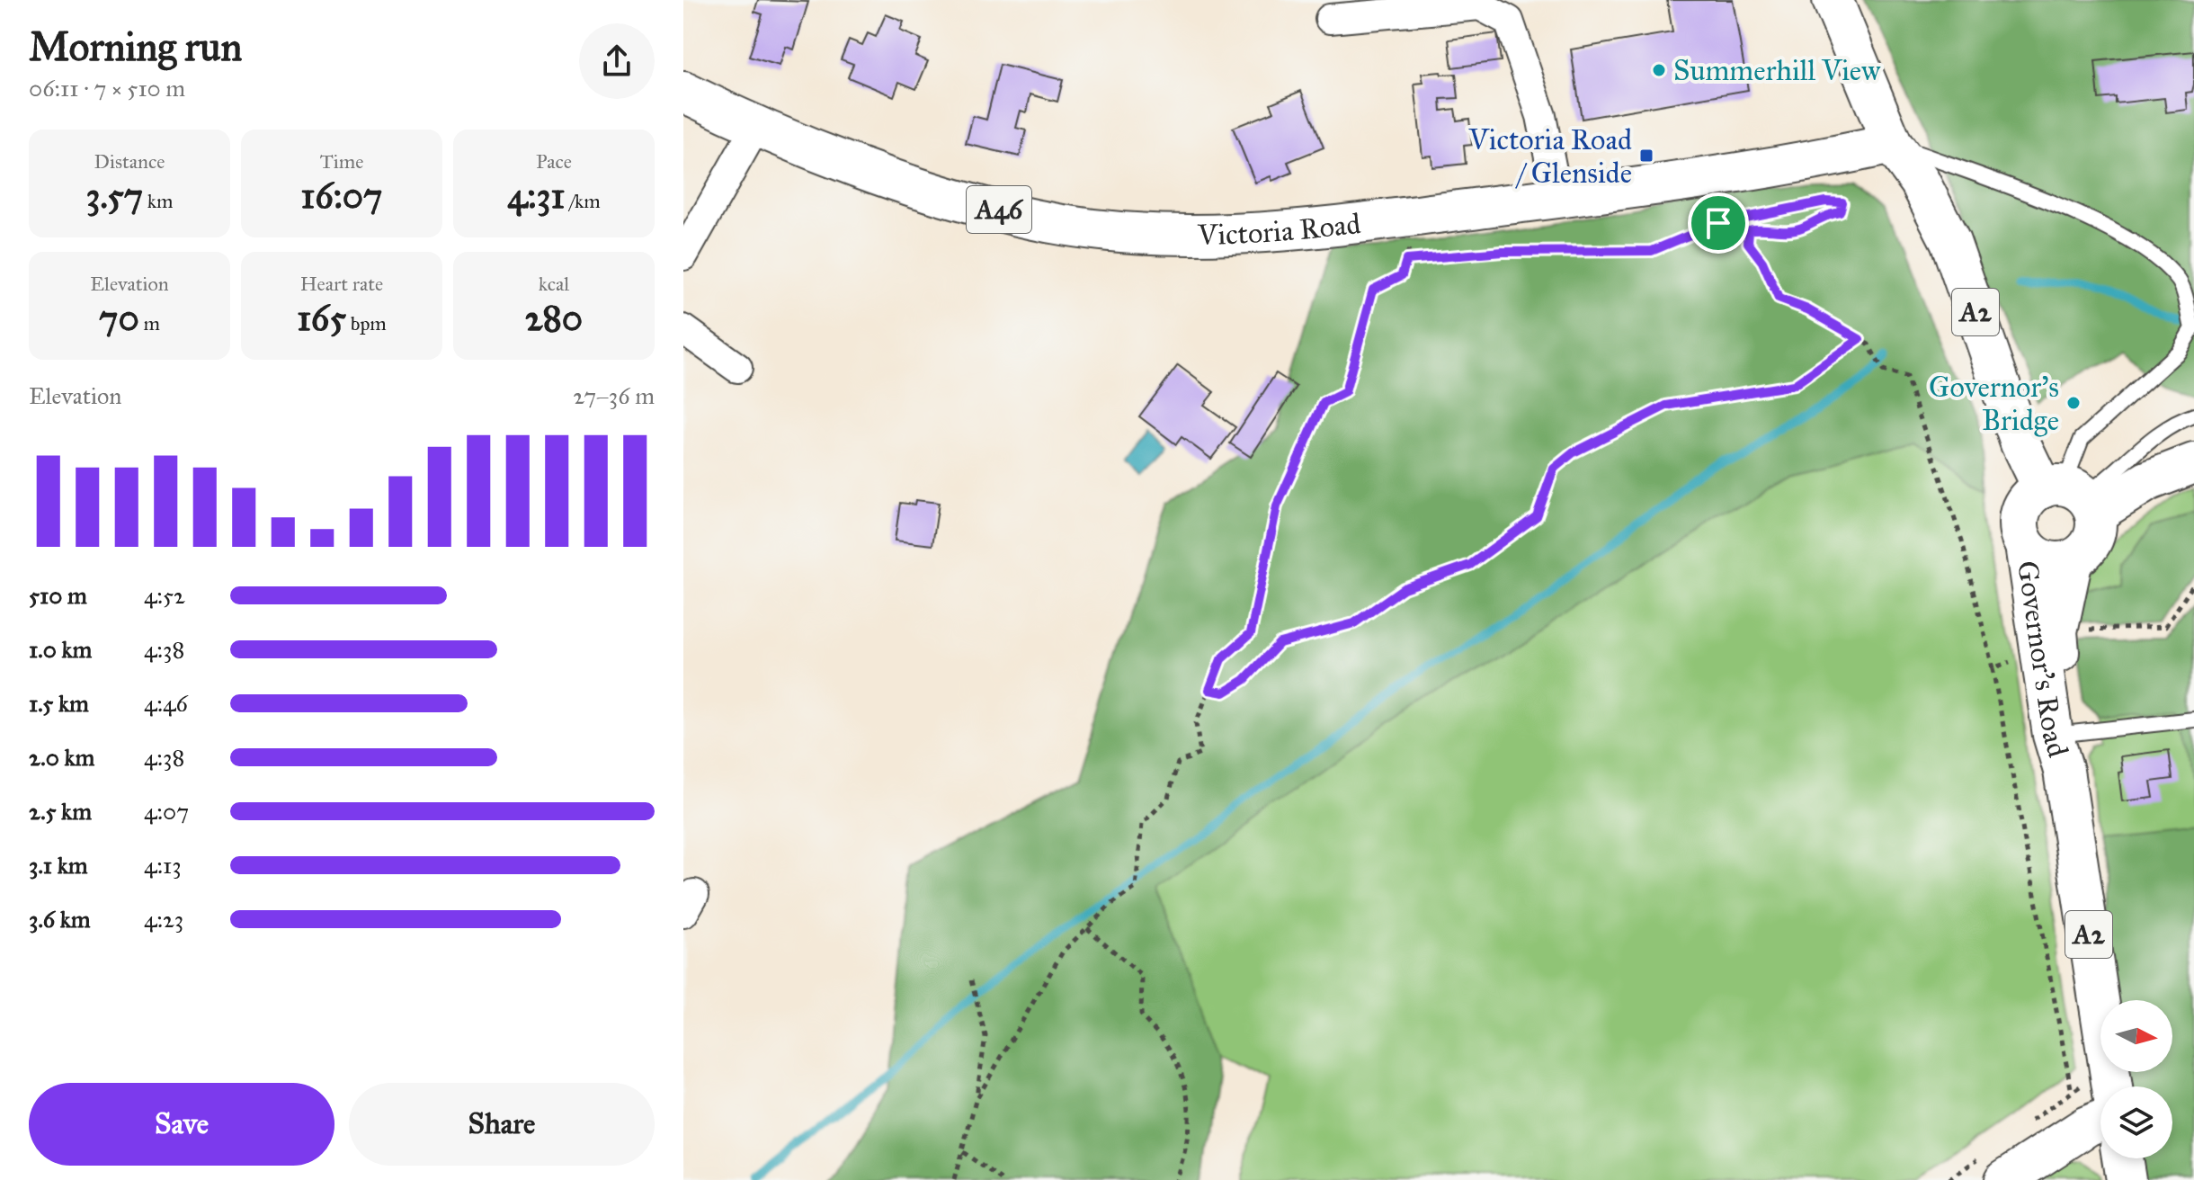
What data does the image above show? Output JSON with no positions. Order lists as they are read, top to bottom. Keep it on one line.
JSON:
{"streets":{"main road":["A46","Victoria Road","A2","Governor's Road"]},"crossings":[["Victoria Road","A2"],["A2","Governor's Road"]],"places":{"other":["Summerhill View","Governor's Bridge"],"transit":["Victoria Road / Glenside"]},"north":"right","page":{"heading":["Morning run","06:11 · 7 × 510 m"],"stats":[["Distance","3.57 km"],["Time","16:07"],["Pace","4:31 /km"],["Elevation","70 m"],["Heart rate","165 bpm"],["kcal","280"]],"chart":["Elevation","27–36 m"],"list":[{"name":"510 m","note":"4:52"},{"name":"1.0 km","note":"4:38"},{"name":"1.5 km","note":"4:46"},{"name":"2.0 km","note":"4:38"},{"name":"2.5 km","note":"4:07"},{"name":"3.1 km","note":"4:13"},{"name":"3.6 km","note":"4:23"}],"buttons":["Save","Share"]}}
